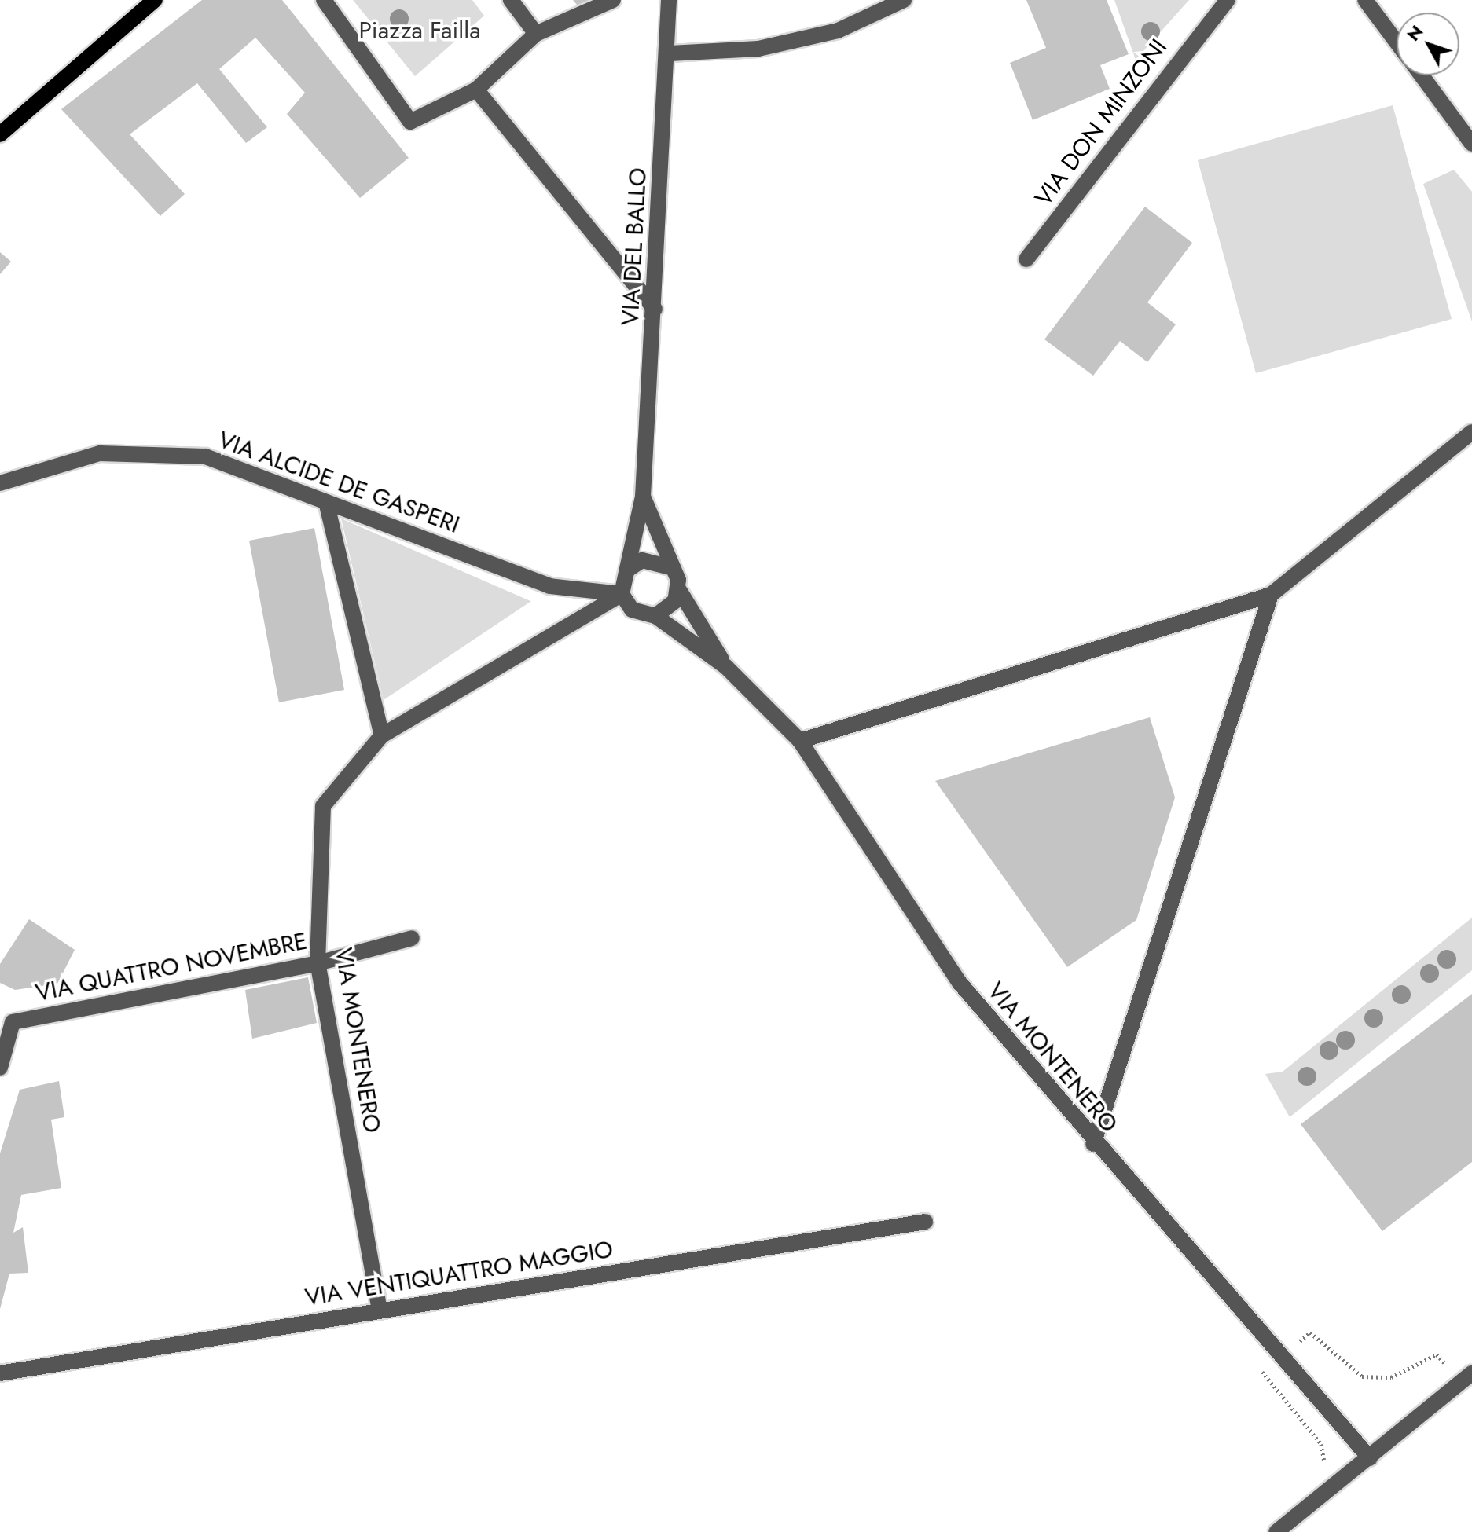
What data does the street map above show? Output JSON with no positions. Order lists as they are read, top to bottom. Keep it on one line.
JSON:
{"streets":{"street":["VIA DON MINZONI","VIA DEL BALLO","VIA ALCIDE DE GASPERI","VIA QUATTRO NOVEMBRE","VIA MONTENERO","VIA VENTIQUATTRO MAGGIO"]},"crossings":[["VIA DEL BALLO","VIA ALCIDE DE GASPERI"],["VIA DEL BALLO","VIA MONTENERO"],["VIA ALCIDE DE GASPERI","VIA MONTENERO"],["VIA QUATTRO NOVEMBRE","VIA MONTENERO"],["VIA MONTENERO","VIA VENTIQUATTRO MAGGIO"]],"parks":["Piazza Failla"],"north":"top left"}
